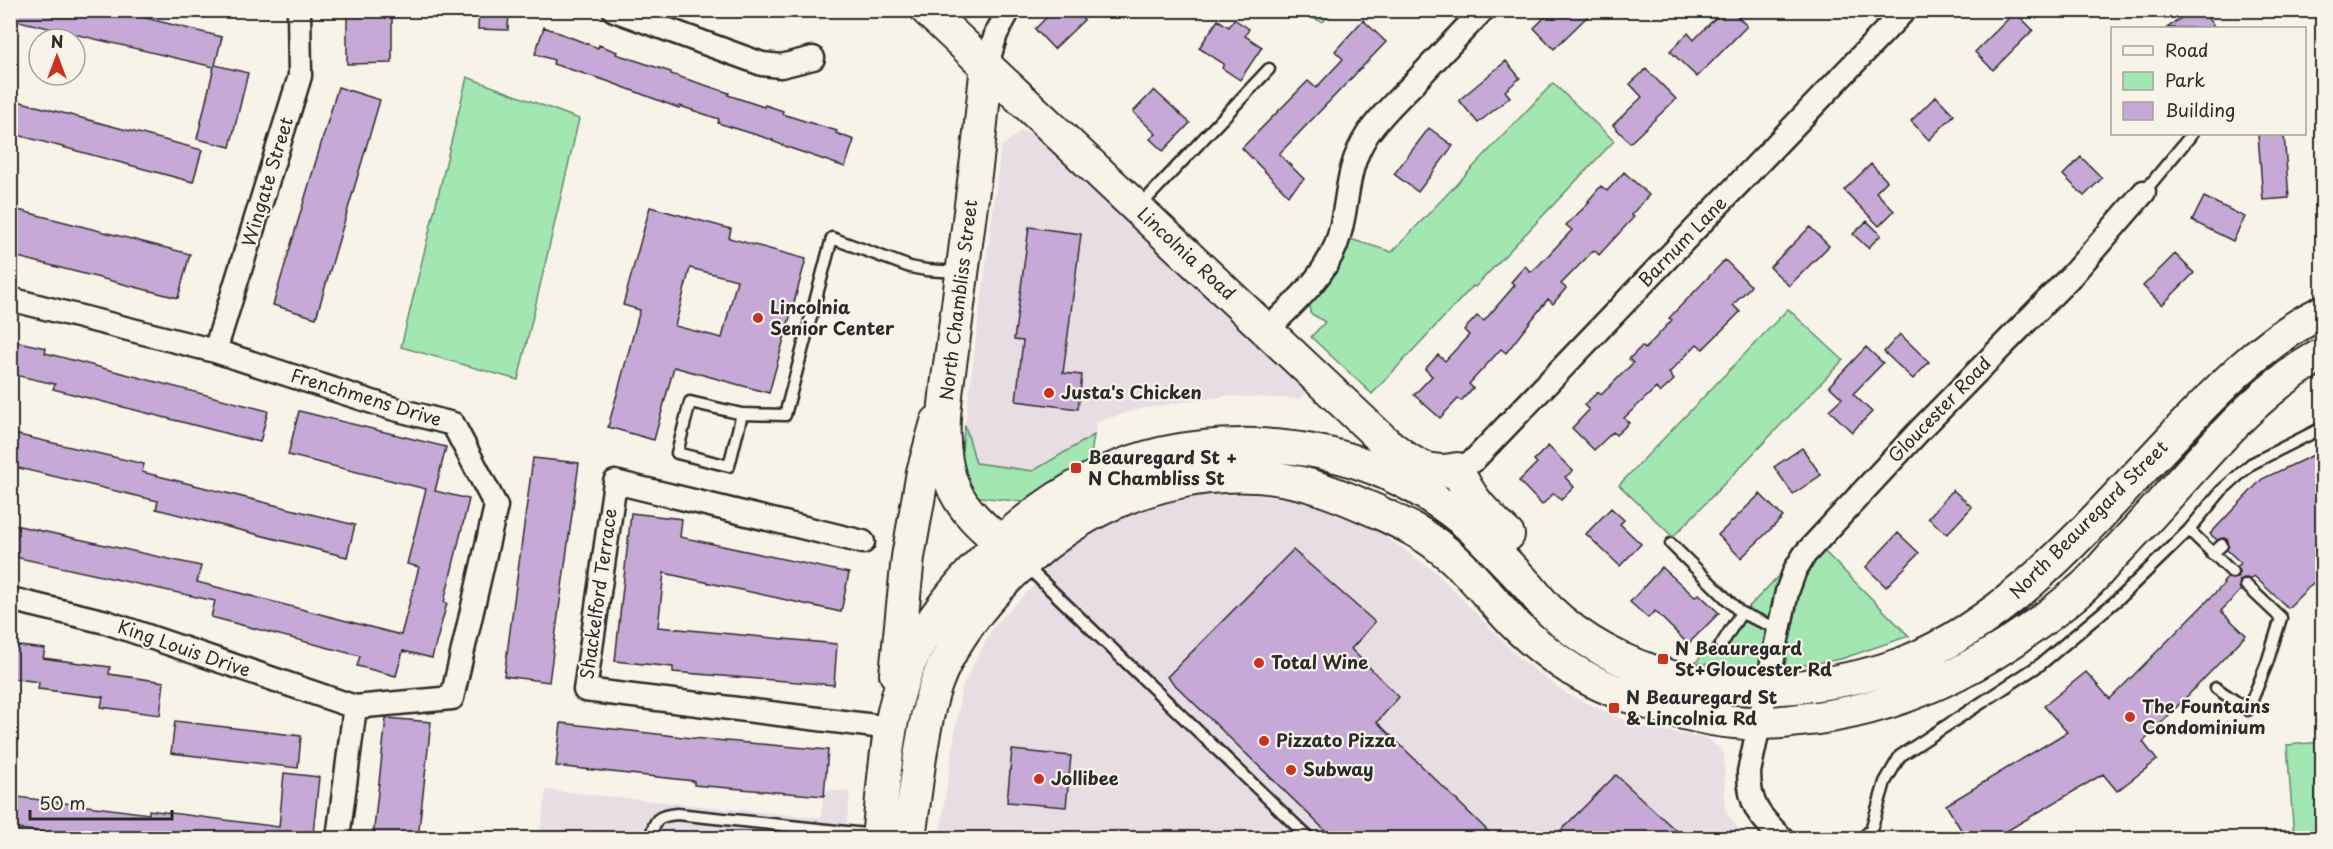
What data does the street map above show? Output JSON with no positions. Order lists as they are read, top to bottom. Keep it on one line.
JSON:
{"streets":{"main road":["Lincolnia Road","North Chambliss Street","North Beauregard Street"],"street":["Wingate Street","Barnum Lane","Frenchmens Drive","Gloucester Road","Shackelford Terrace","King Louis Drive"]},"crossings":[["Wingate Street","Frenchmens Drive"],["Barnum Lane","Lincolnia Road"],["Lincolnia Road","North Chambliss Street"],["North Chambliss Street","North Beauregard Street"],["Frenchmens Drive","King Louis Drive"],["Gloucester Road","North Beauregard Street"],["North Beauregard Street","Shackelford Terrace"]],"places":{"other":["Lincolnia Senior Center","Justa's Chicken","Total Wine","The Fountains Condominium","Pizzato Pizza","Subway","Jollibee"],"transit":["Beauregard St + N Chambliss St","N Beauregard St+Gloucester Rd","N Beauregard St & Lincolnia Rd"]},"legend":["Road","Park","Building"],"scale_bar":"50 m","north":"top"}
